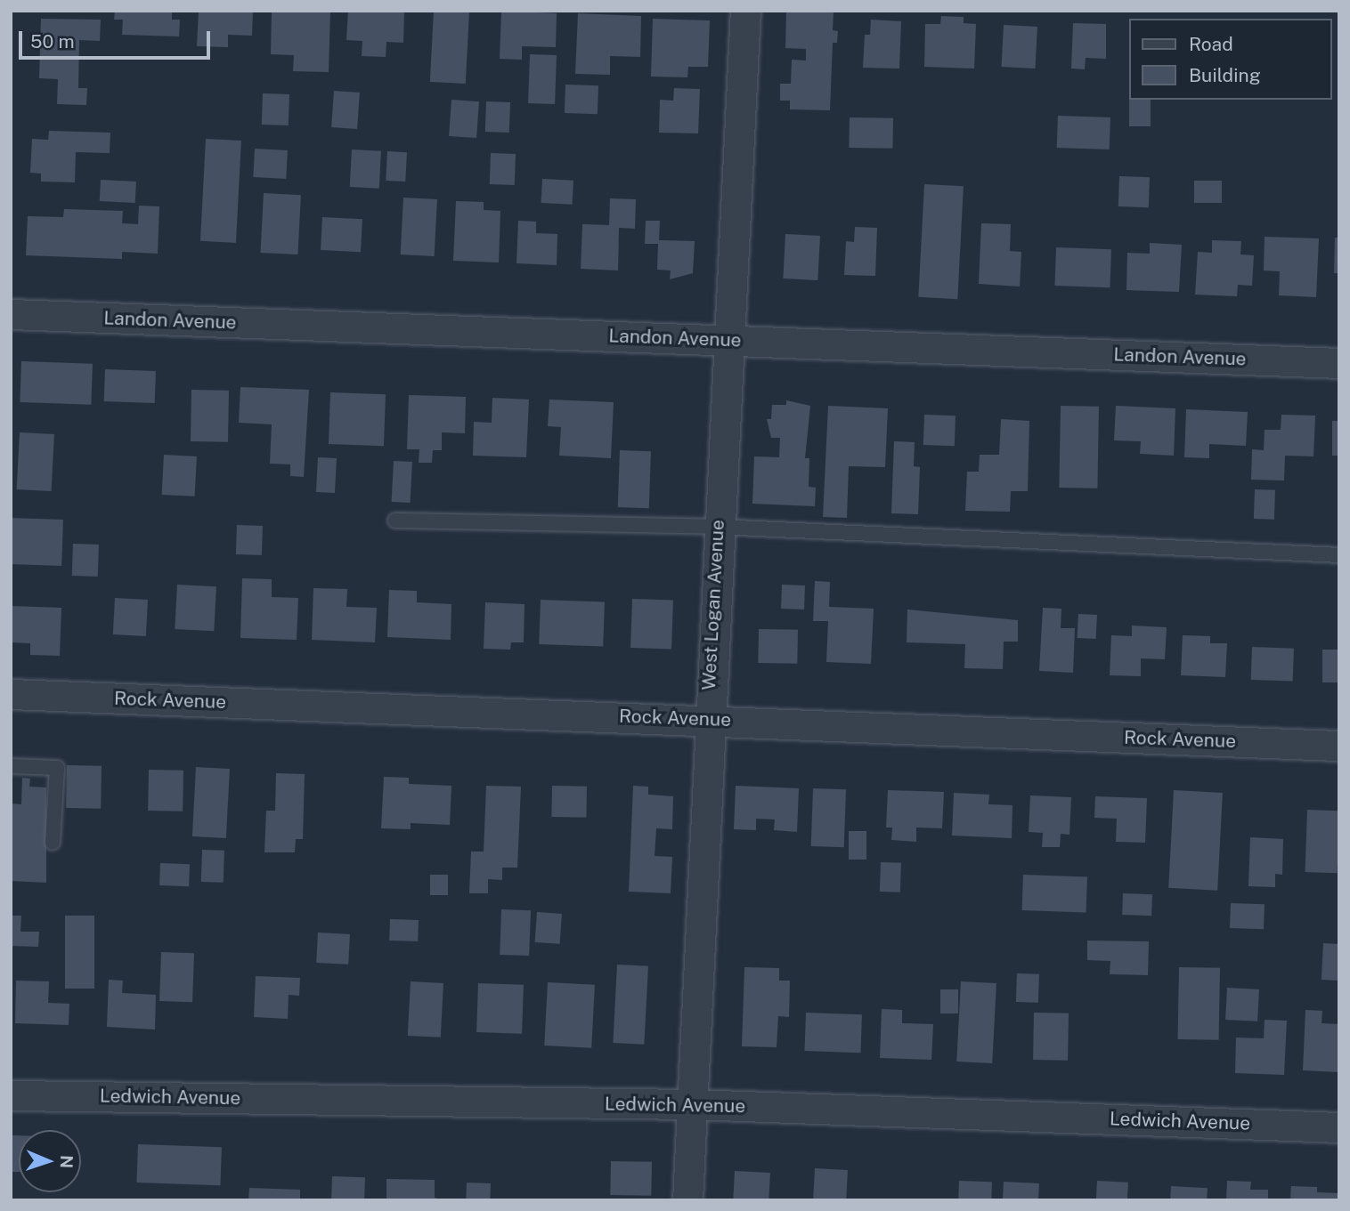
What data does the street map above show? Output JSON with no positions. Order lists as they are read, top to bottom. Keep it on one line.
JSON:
{"streets":{"street":["Landon Avenue","West Logan Avenue","Rock Avenue","Ledwich Avenue"]},"crossings":[["Landon Avenue","West Logan Avenue"],["West Logan Avenue","Rock Avenue"],["West Logan Avenue","Ledwich Avenue"]],"legend":["Road","Building"],"scale_bar":"50 m","north":"right"}
